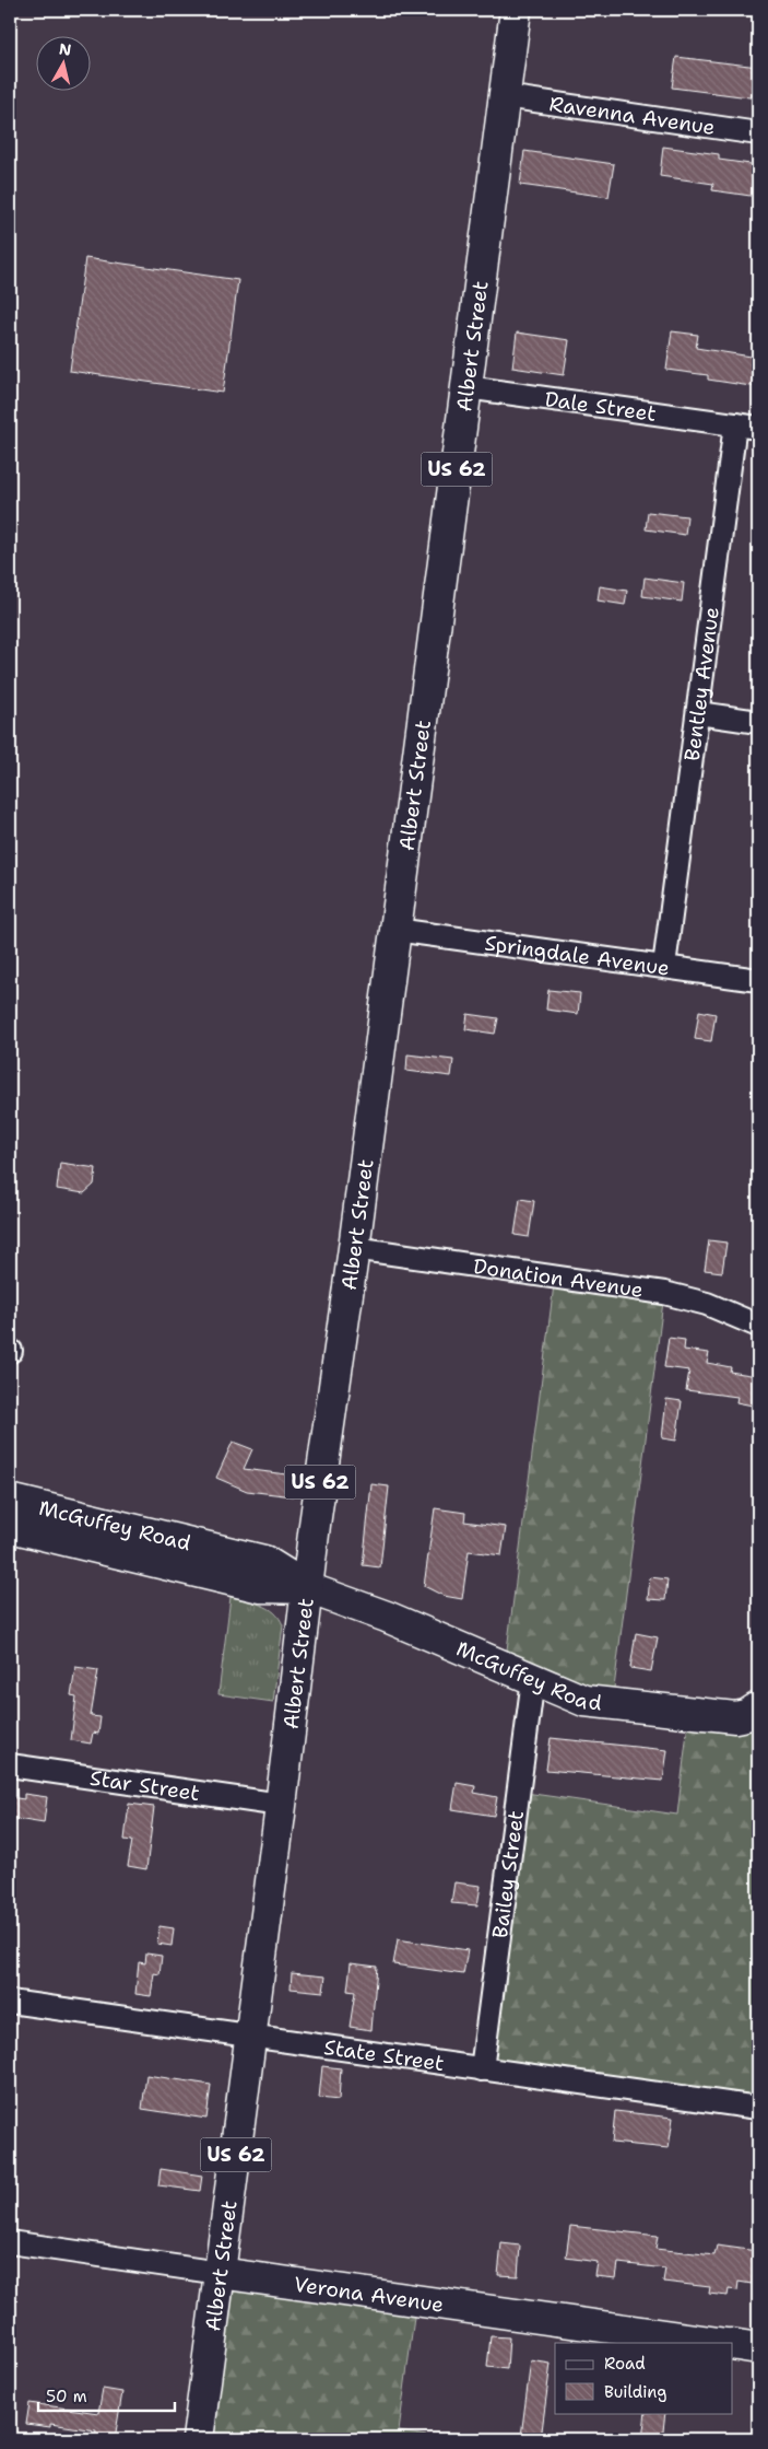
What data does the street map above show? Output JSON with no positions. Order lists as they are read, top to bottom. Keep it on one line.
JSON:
{"streets":{"main road":["Albert Street","US 62","McGuffey Road","Verona Avenue"],"street":["Ravenna Avenue","Dale Street","Bentley Avenue","Springdale Avenue","Donation Avenue","Star Street","Bailey Street","State Street"]},"crossings":[["Ravenna Avenue","Albert Street"],["Albert Street","Dale Street"],["Albert Street","Springdale Avenue"],["Albert Street","Donation Avenue"],["Albert Street","McGuffey Road"],["Albert Street","Star Street"],["Albert Street","State Street"],["Albert Street","Verona Avenue"],["Dale Street","Bentley Avenue"],["Bentley Avenue","Springdale Avenue"],["McGuffey Road","Bailey Street"],["Bailey Street","State Street"]],"legend":["Road","Building"],"scale_bar":"50 m","north":"top"}
